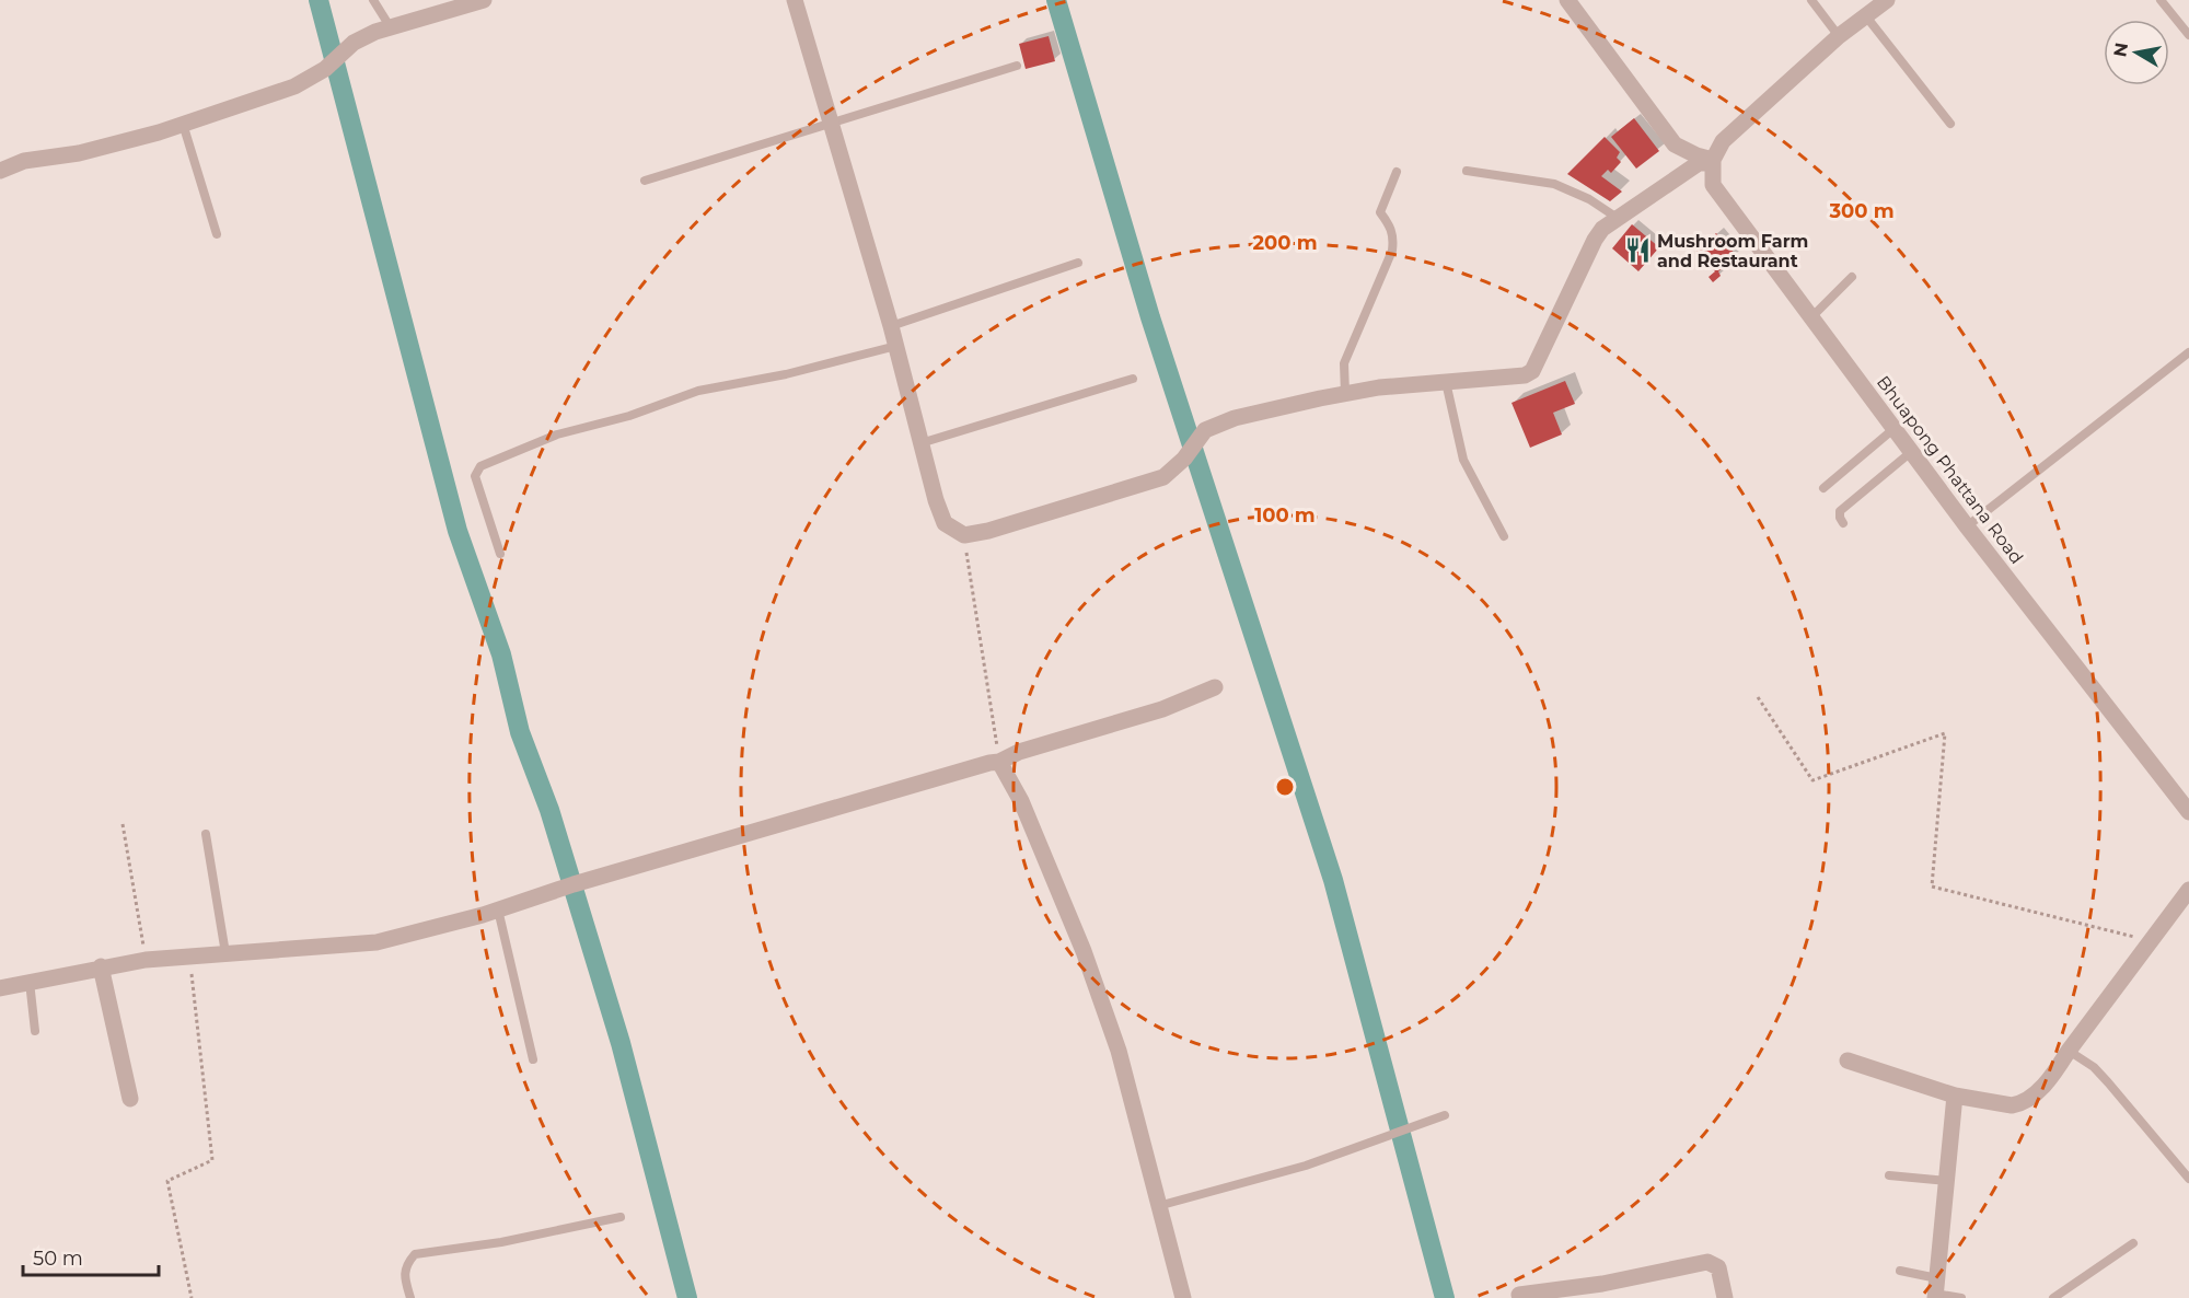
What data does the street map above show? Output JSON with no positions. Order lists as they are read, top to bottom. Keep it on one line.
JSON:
{"streets":{"street":["Bhuapong Phattana Road"]},"places":{"restaurant":["Mushroom Farm and Restaurant"]},"scale_bar":"50 m","north":"left","rings":["300 m","200 m","100 m"]}
